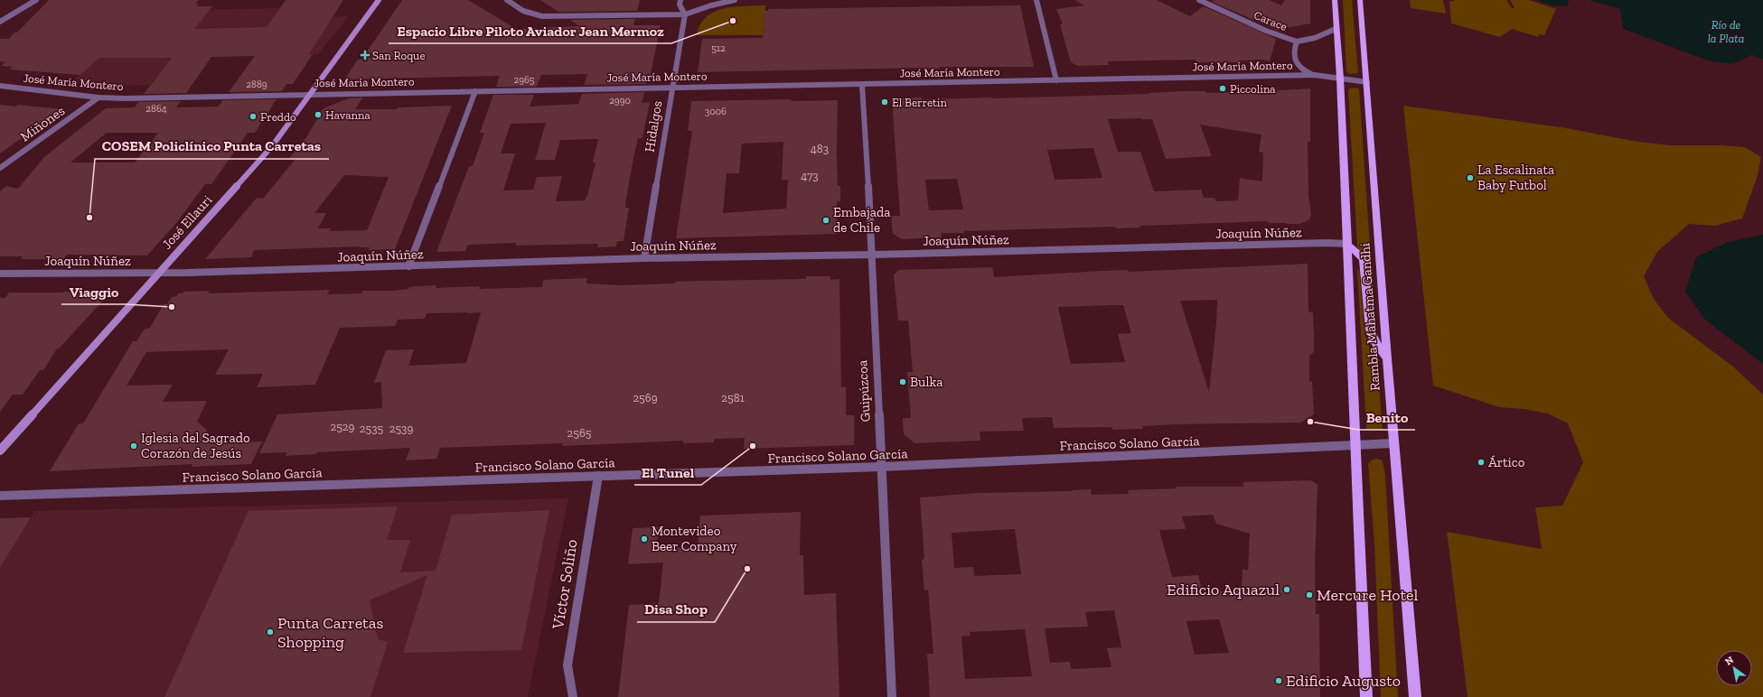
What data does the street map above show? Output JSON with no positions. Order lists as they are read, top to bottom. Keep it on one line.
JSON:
{"streets":{"main road":["Rambla Mahatma Gandhi"],"street":["Carace","José María Montero","Miñones","Hidalgos","José Ellauri","Joaquín Núñez","Guipúzcoa","Francisco Solano García","Víctor Soliño"]},"crossings":[["Carace","José María Montero"],["Carace","Rambla Mahatma Gandhi"],["José María Montero","Miñones"],["José María Montero","Hidalgos"],["José María Montero","José Ellauri"],["José María Montero","Rambla Mahatma Gandhi"],["José María Montero","Guipúzcoa"],["Hidalgos","Joaquín Núñez"],["José Ellauri","Joaquín Núñez"],["Joaquín Núñez","Rambla Mahatma Gandhi"],["Joaquín Núñez","Guipúzcoa"],["Rambla Mahatma Gandhi","Francisco Solano García"],["Guipúzcoa","Francisco Solano García"],["Francisco Solano García","Víctor Soliño"]],"water":["Río de la Plata"],"places":{"other":["Espacio Libre Piloto Aviador Jean Mermoz","Piccolina","El Berretin","Havanna","Freddo","La Escalinata Baby Futbol","COSEM Policlínico Punta Carretas","Embajada de Chile","Viaggio","Bulka","Benito","Iglesia del Sagrado Corazón de Jesús","El Tunel","Ártico","Montevideo Beer Company","Disa Shop","Edificio Aquazul","Mercure Hotel","Punta Carretas Shopping","Edificio Augusto"],"health":["San Roque"]},"house_numbers":["512","2965","2889","2990","2864","3006","483","473","2569","2581","2529","2535","2539","2565"],"north":"top left"}
